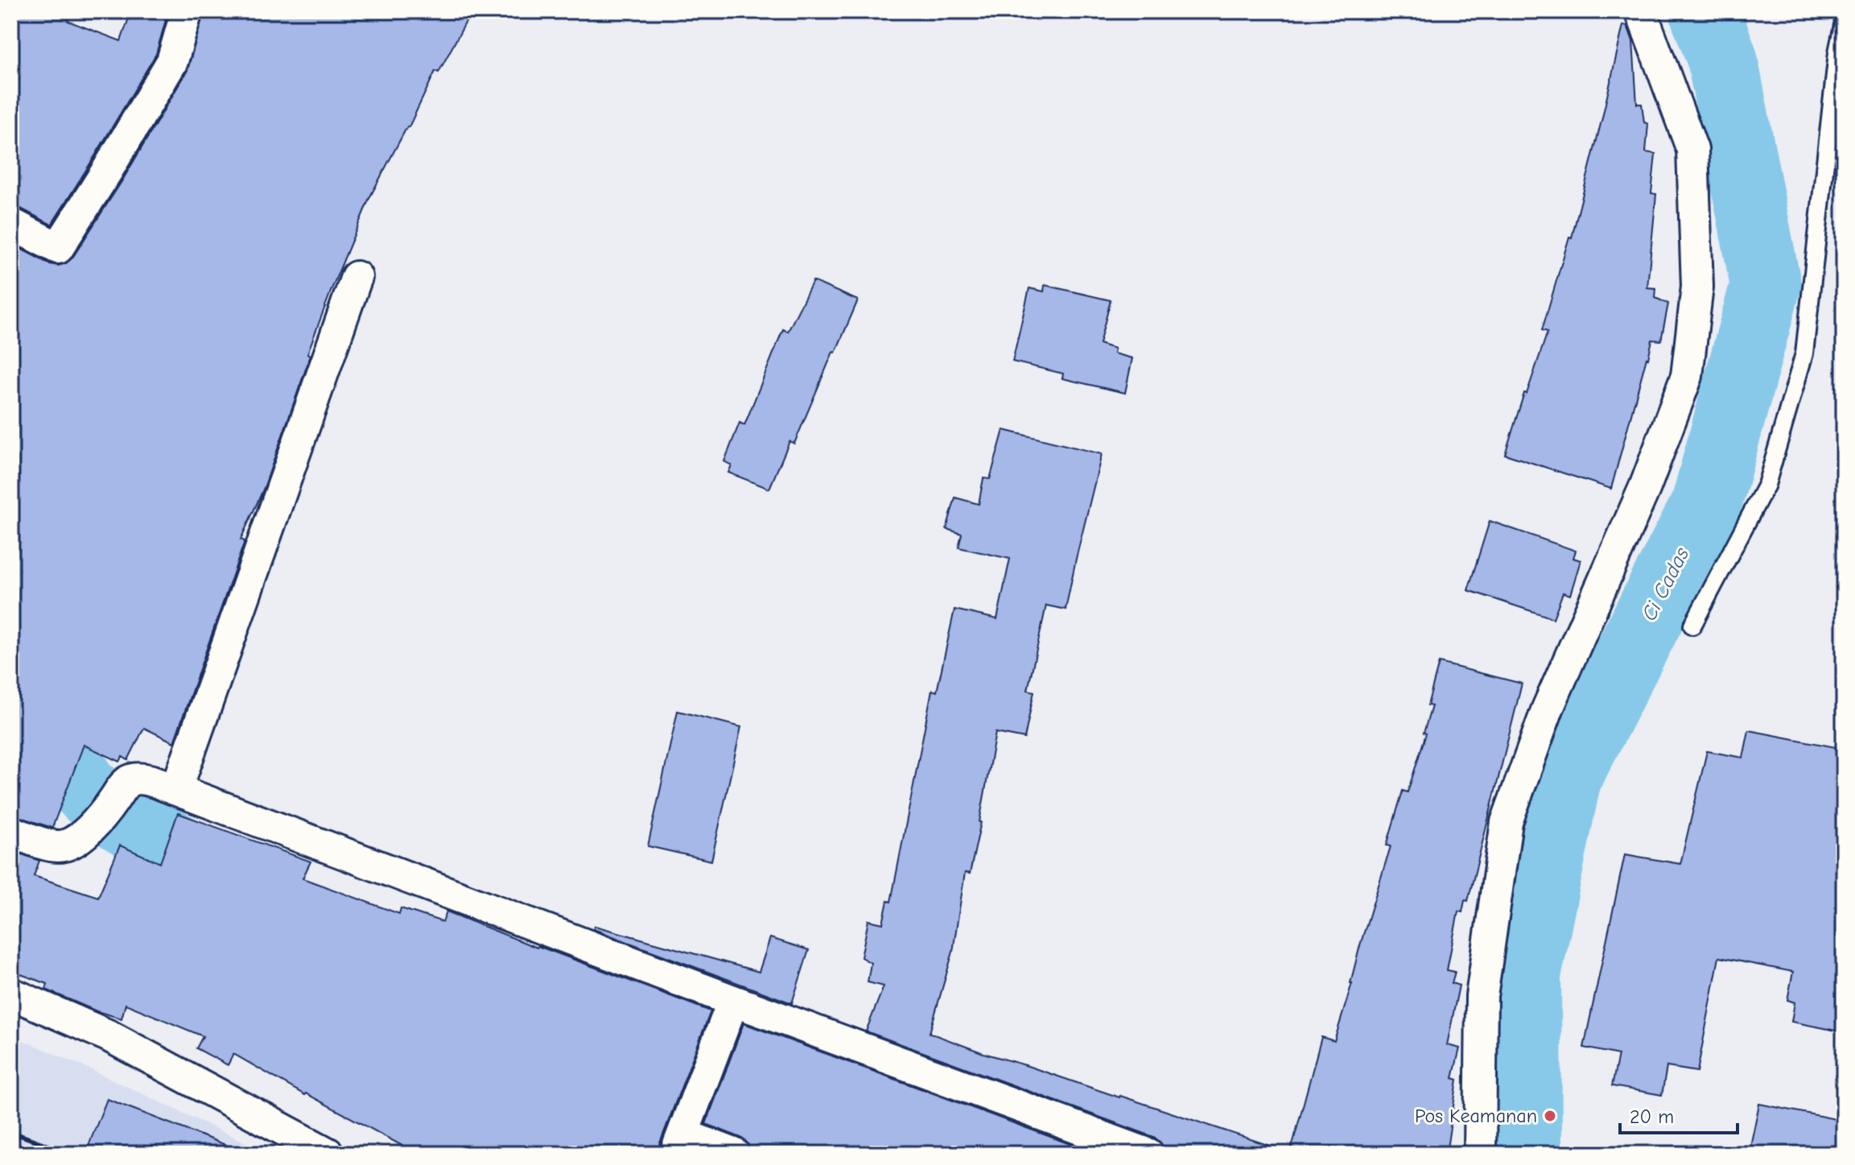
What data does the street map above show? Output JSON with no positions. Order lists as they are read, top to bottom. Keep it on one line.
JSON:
{"water":["Ci Cadas"],"places":["Pos Keamanan"],"scale_bar":"20 m"}
